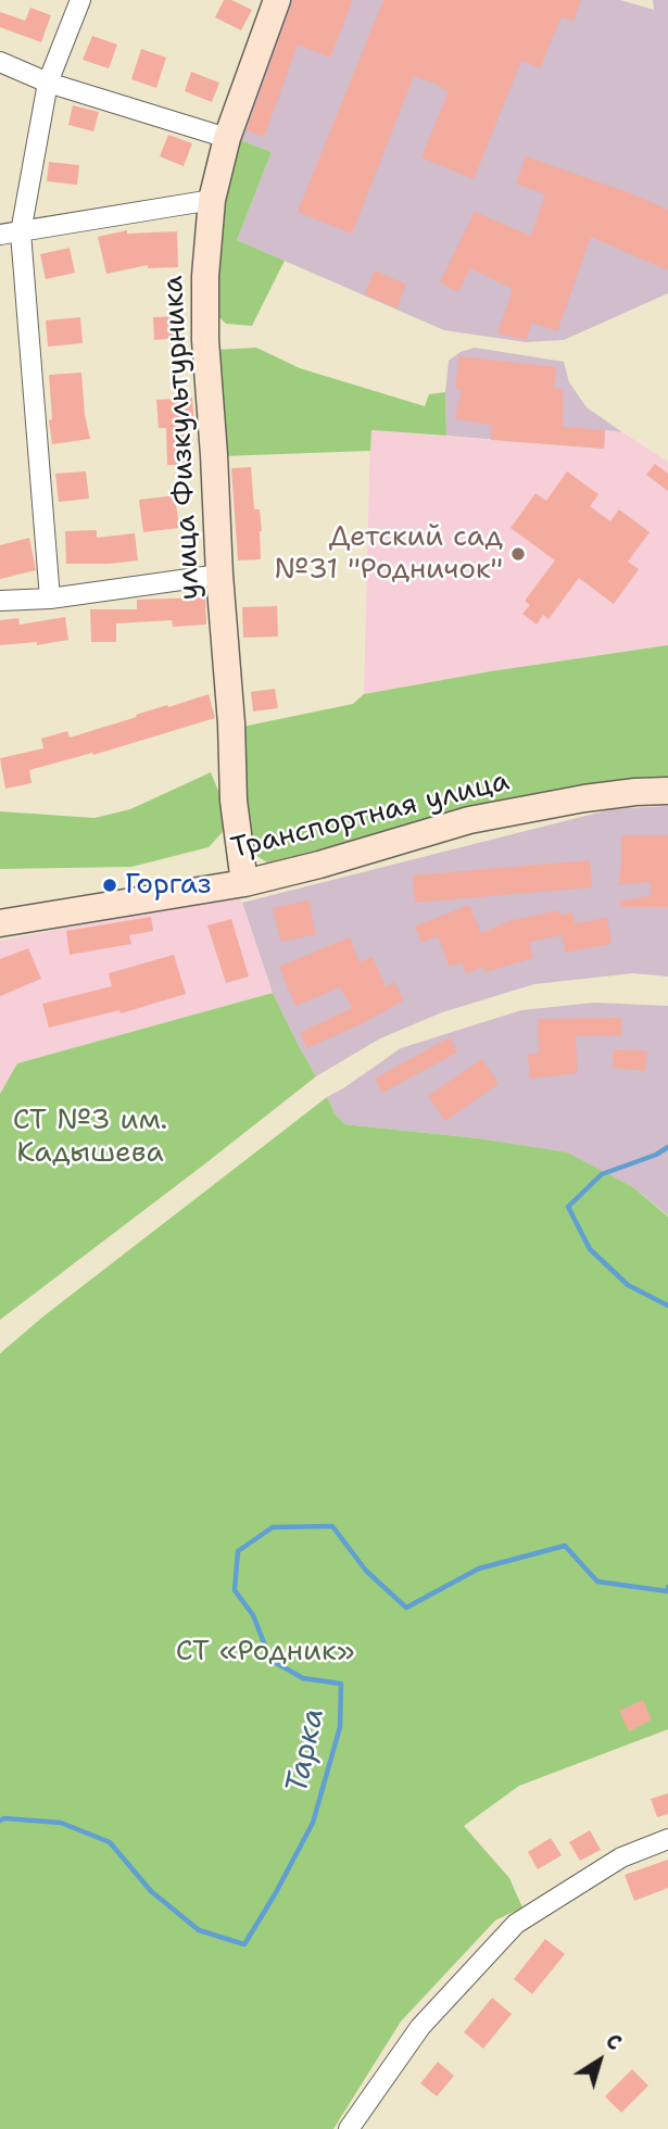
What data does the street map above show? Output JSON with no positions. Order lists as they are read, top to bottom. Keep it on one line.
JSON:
{"streets":{"street":["улица Физкультурника","Транспортная улица"]},"crossings":[["улица Физкультурника","Транспортная улица"]],"water":["Тарка"],"parks":["СТ №3 им. Кадышева","СТ «Родник»"],"places":["Детский сад №31 \"Родничок\"","Горгаз"],"north":"top right"}
